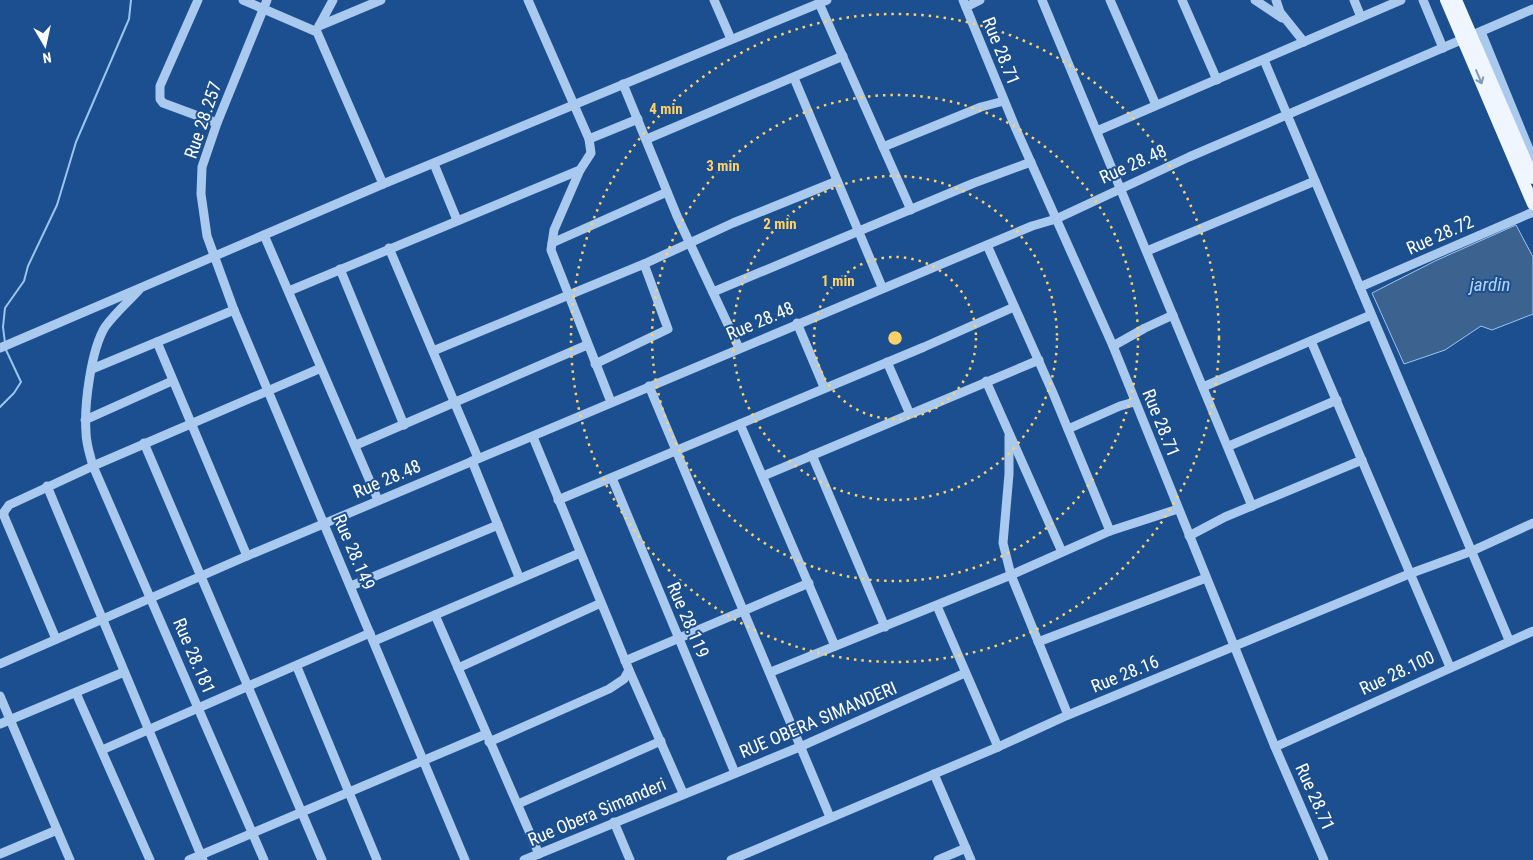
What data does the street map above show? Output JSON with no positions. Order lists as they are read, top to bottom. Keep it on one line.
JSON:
{"streets":{"street":["Rue 28.71","Rue 28.257","Rue 28.48","Rue 28.72","Rue 28.149","Rue 28.119","Rue 28.181","Rue 28.100","Rue 28.16","RUE OBERA SIMANDERI","Rue Obera Simanderi"]},"crossings":[["Rue 28.71","Rue 28.48"],["Rue 28.71","Rue 28.100"],["Rue 28.71","Rue 28.16"],["Rue 28.257","Rue 28.149"],["Rue 28.48","Rue 28.149"],["Rue 28.48","Rue 28.181"],["Rue 28.119","RUE OBERA SIMANDERI"],["RUE OBERA SIMANDERI","Rue Obera Simanderi"]],"water":["jardin"],"north":"bottom","rings":["4 min","3 min","2 min","1 min"]}
